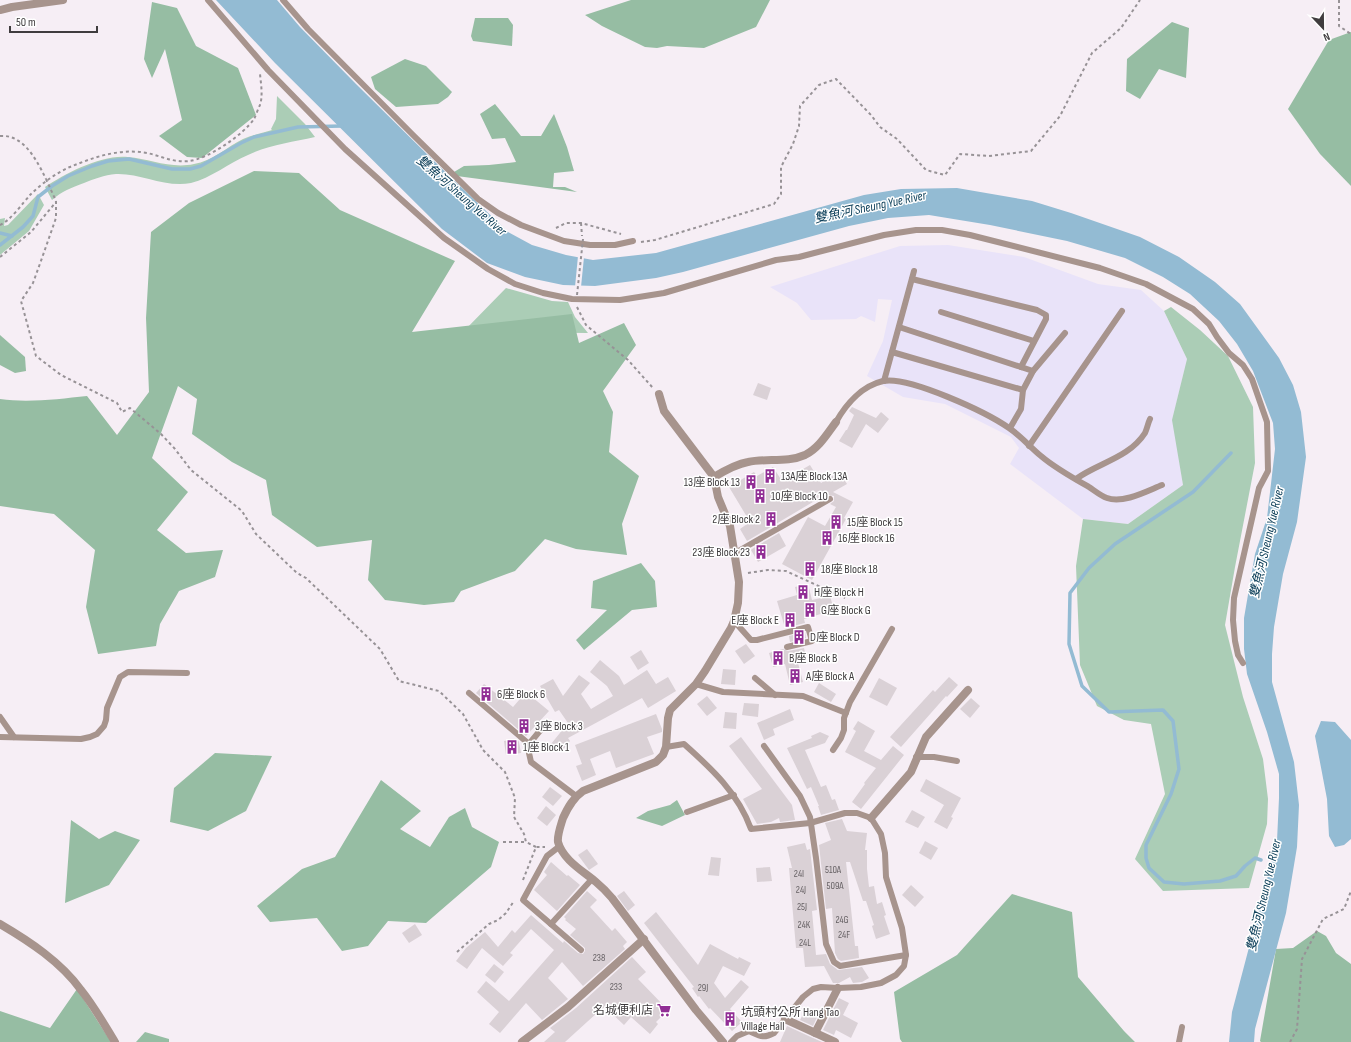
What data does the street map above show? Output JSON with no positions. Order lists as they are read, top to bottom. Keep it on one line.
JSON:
{"water":["雙魚河 Sheung Yue River"],"places":{"building":["13A座 Block 13A","13座 Block 13","10座 Block 10","2座 Block 2","15座 Block 15","16座 Block 16","23座 Block 23","18座 Block 18","H座 Block H","G座 Block G","E座 Block E","D座 Block D","B座 Block B","A座 Block A","6座 Block 6","3座 Block 3","1座 Block 1","坑頭村公所 Hang Tao Village Hall"],"supermarket":["名城便利店"]},"house_numbers":["510A","24I","509A","24J","25J","24G","24K","24F","24L","238","233","29J"],"scale_bar":"50 m","north":"bottom"}
